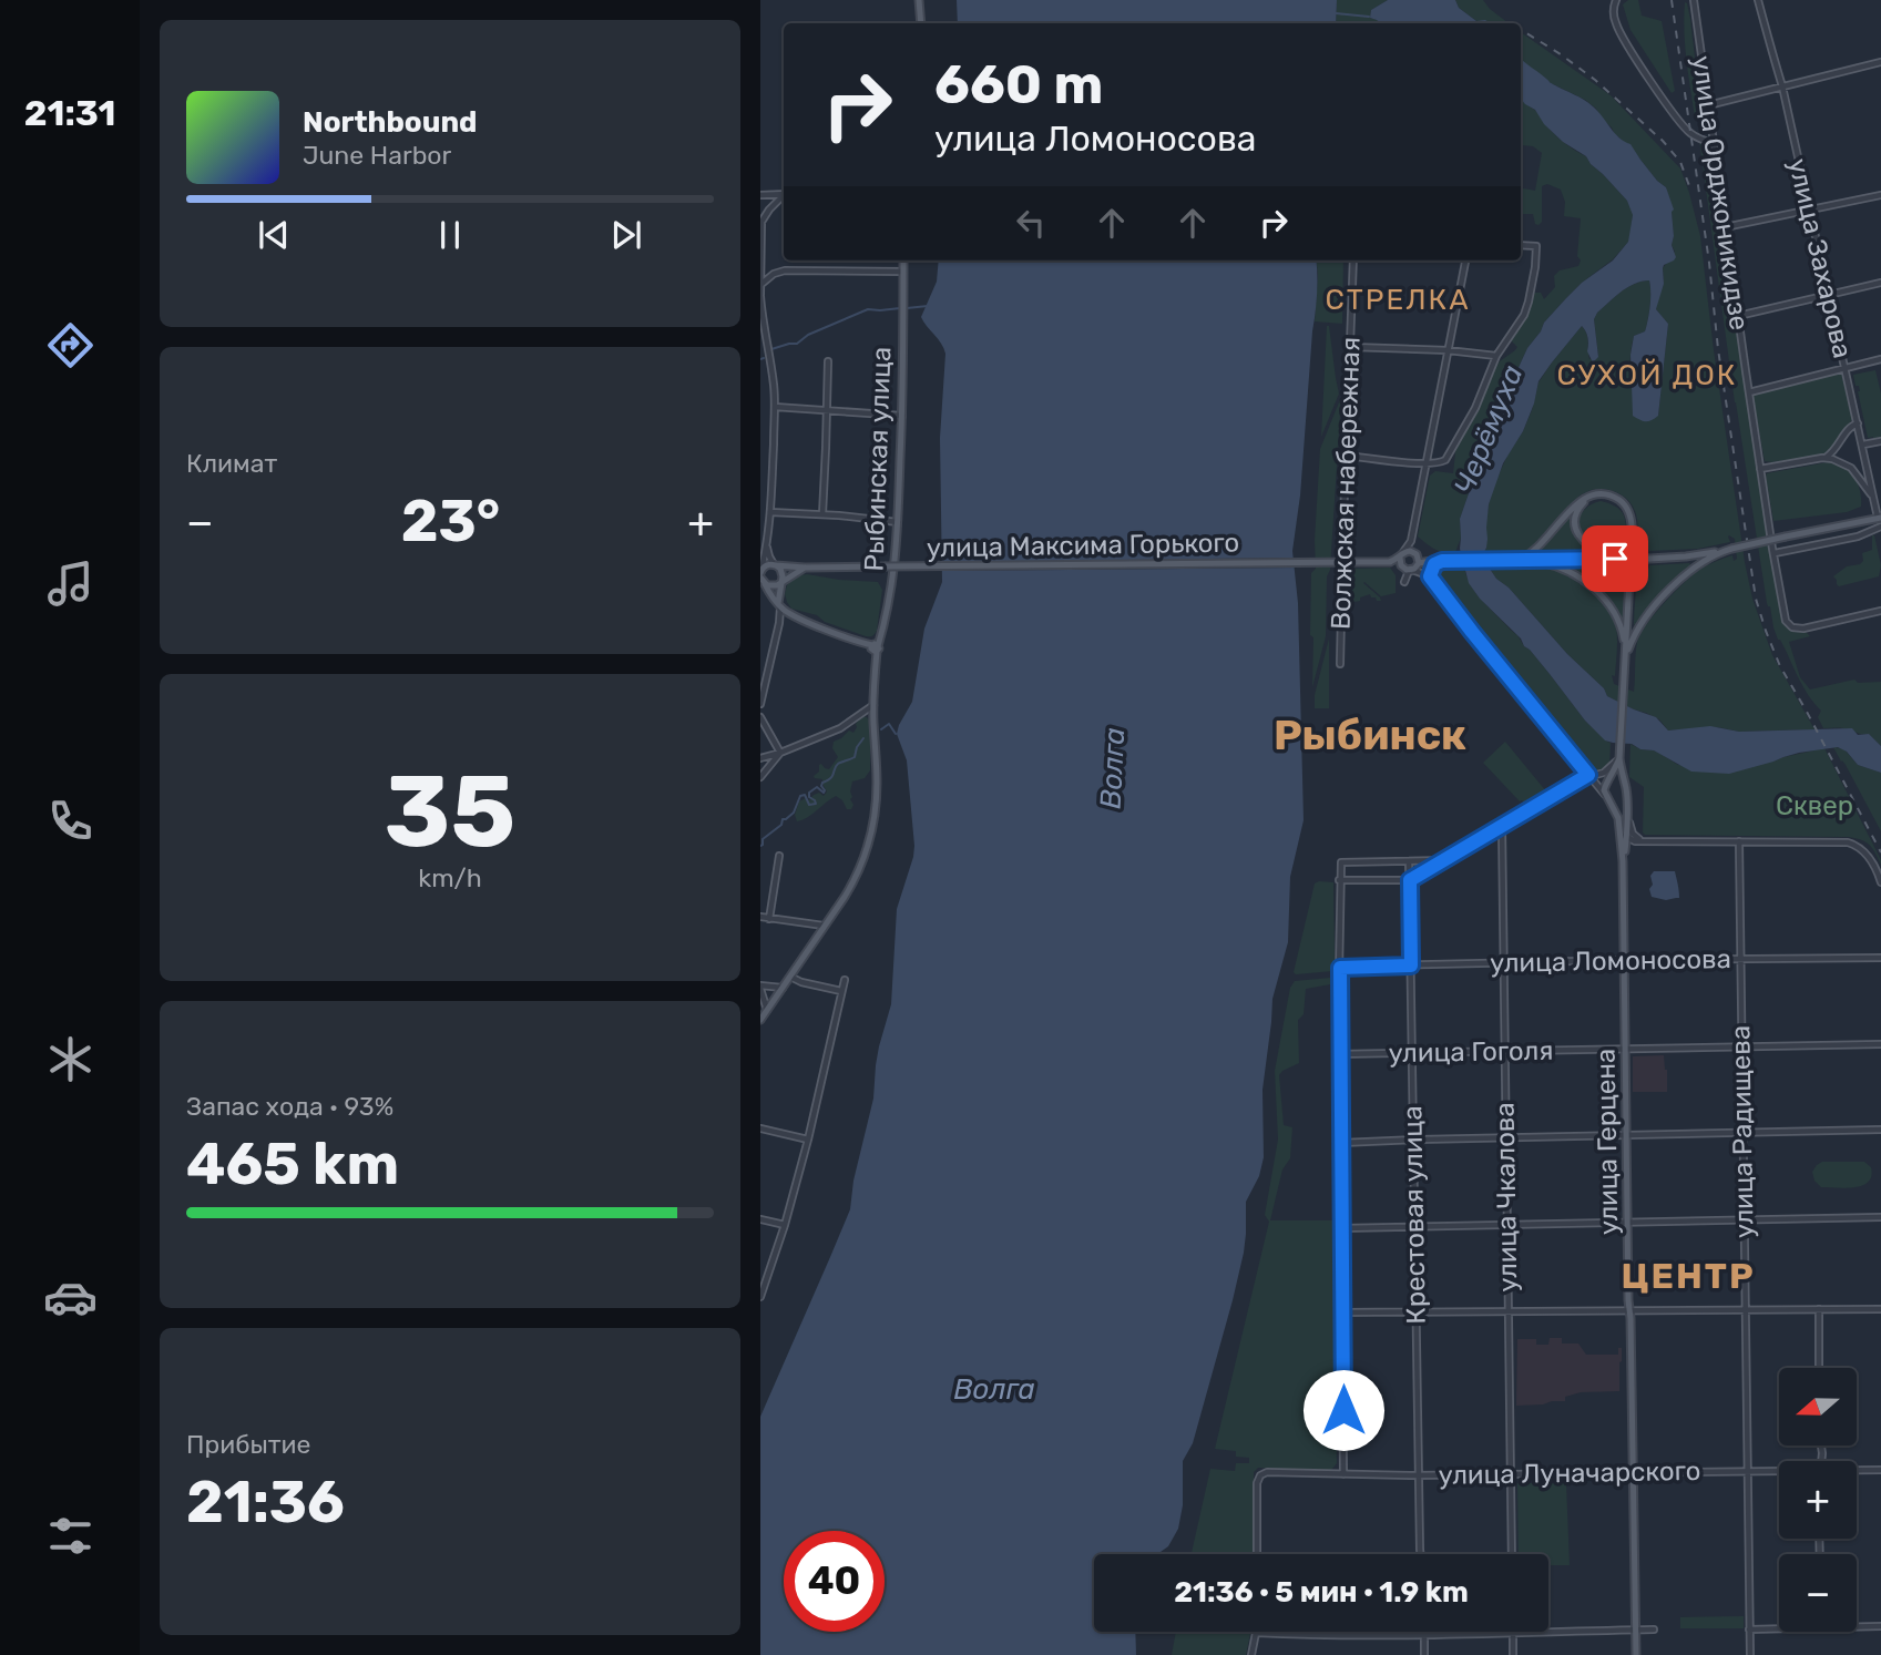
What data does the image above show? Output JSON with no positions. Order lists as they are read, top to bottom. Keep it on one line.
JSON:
{"streets":{"main road":["Рыбинская улица","улица Максима Горького","улица Герцена"],"street":["улица Орджоникидзе","улица Захарова","Волжская набережная","улица Ломоносова","улица Гоголя","улица Радищева","улица Чкалова","Крестовая улица","улица Луначарского"]},"crossings":[["улица Ломоносова","улица Радищева"],["улица Ломоносова","улица Герцена"],["улица Ломоносова","улица Чкалова"],["улица Ломоносова","Крестовая улица"],["улица Гоголя","улица Радищева"],["улица Гоголя","улица Герцена"],["улица Гоголя","улица Чкалова"],["улица Гоголя","Крестовая улица"],["улица Радищева","улица Луначарского"],["улица Герцена","улица Луначарского"],["улица Чкалова","улица Луначарского"],["Крестовая улица","улица Луначарского"]],"districts":["СТРЕЛКА","СУХОЙ ДОК","Рыбинск","ЦЕНТР"],"water":["Черёмуха","Волга"],"parks":["Сквер"],"north":"left","page":{"tabs":"21:31","turn":["660 m","улица Ломоносова"],"song":["Northbound","June Harbor"],"tile":["Климат",["35","km/h"],["Запас хода · 93%","465 km"],["Прибытие","21:36"]],"heat":["−","23°","+"],"map_buttons":["+","−"],"limit":"40","trip":"21:36 · 5 мин · 1.9 km"}}
